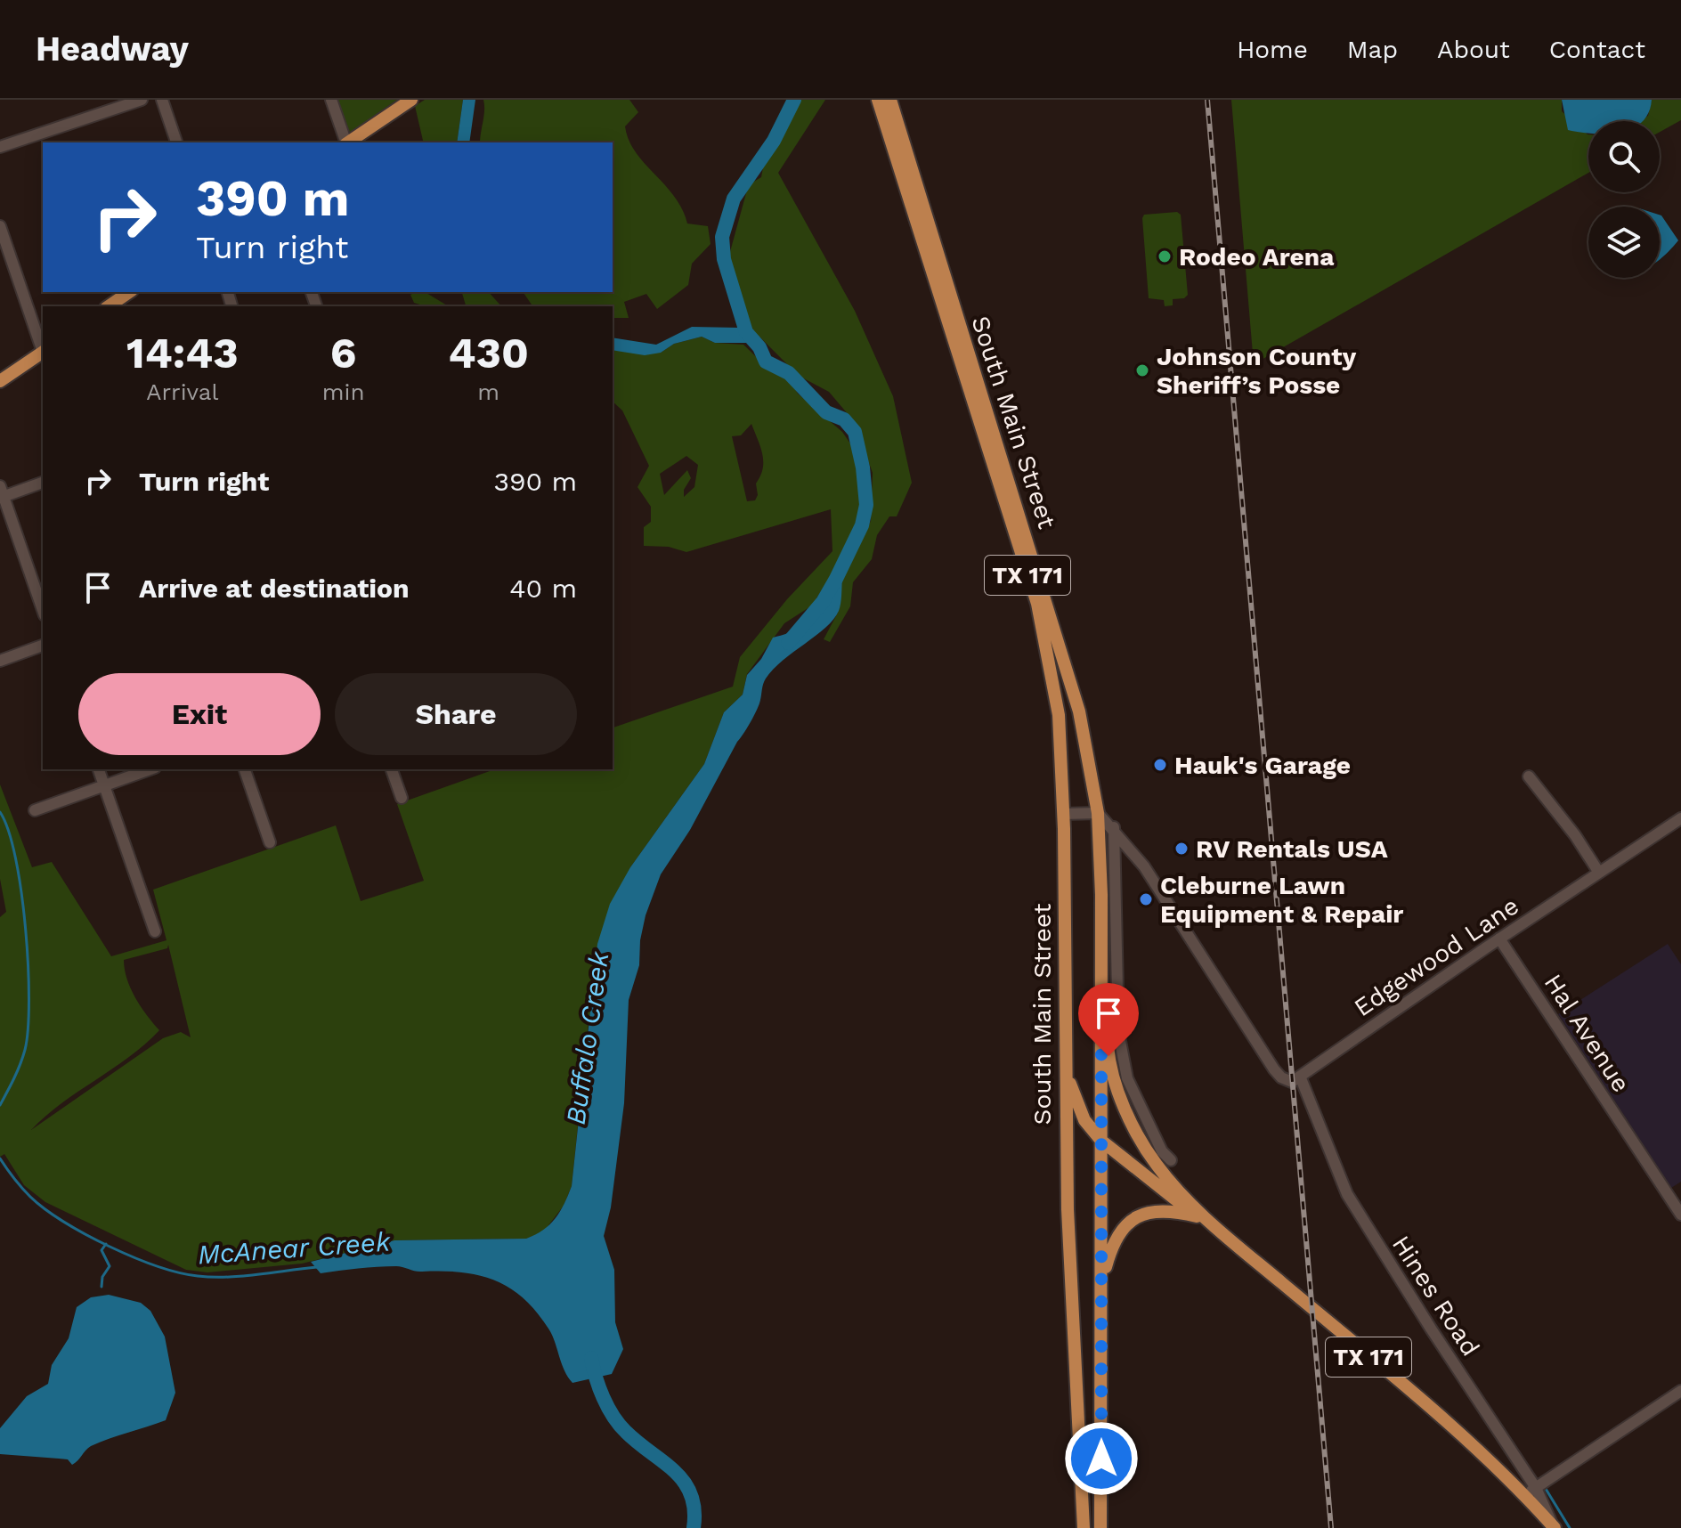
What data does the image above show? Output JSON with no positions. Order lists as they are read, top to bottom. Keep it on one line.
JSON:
{"streets":{"main road":["South Main Street","TX 171"],"street":["Edgewood Lane","Hal Avenue","Hines Road"]},"crossings":[["South Main Street","TX 171"],["TX 171","Hines Road"],["Edgewood Lane","Hal Avenue"],["Edgewood Lane","Hines Road"]],"water":["Buffalo Creek","McAnear Creek"],"places":["Rodeo Arena","Johnson County Sheriff’s Posse","Hauk's Garage","RV Rentals USA","Cleburne Lawn Equipment & Repair"],"page":{"header":"Headway","nav":["Home","Map","About","Contact"],"turn":["390 m","Turn right"],"eta":["14:43","Arrival","6","min","430","m"],"list":[{"name":"Turn right","value":"390 m"},{"name":"Arrive at destination","value":"40 m"}],"buttons":["Exit","Share"]}}
